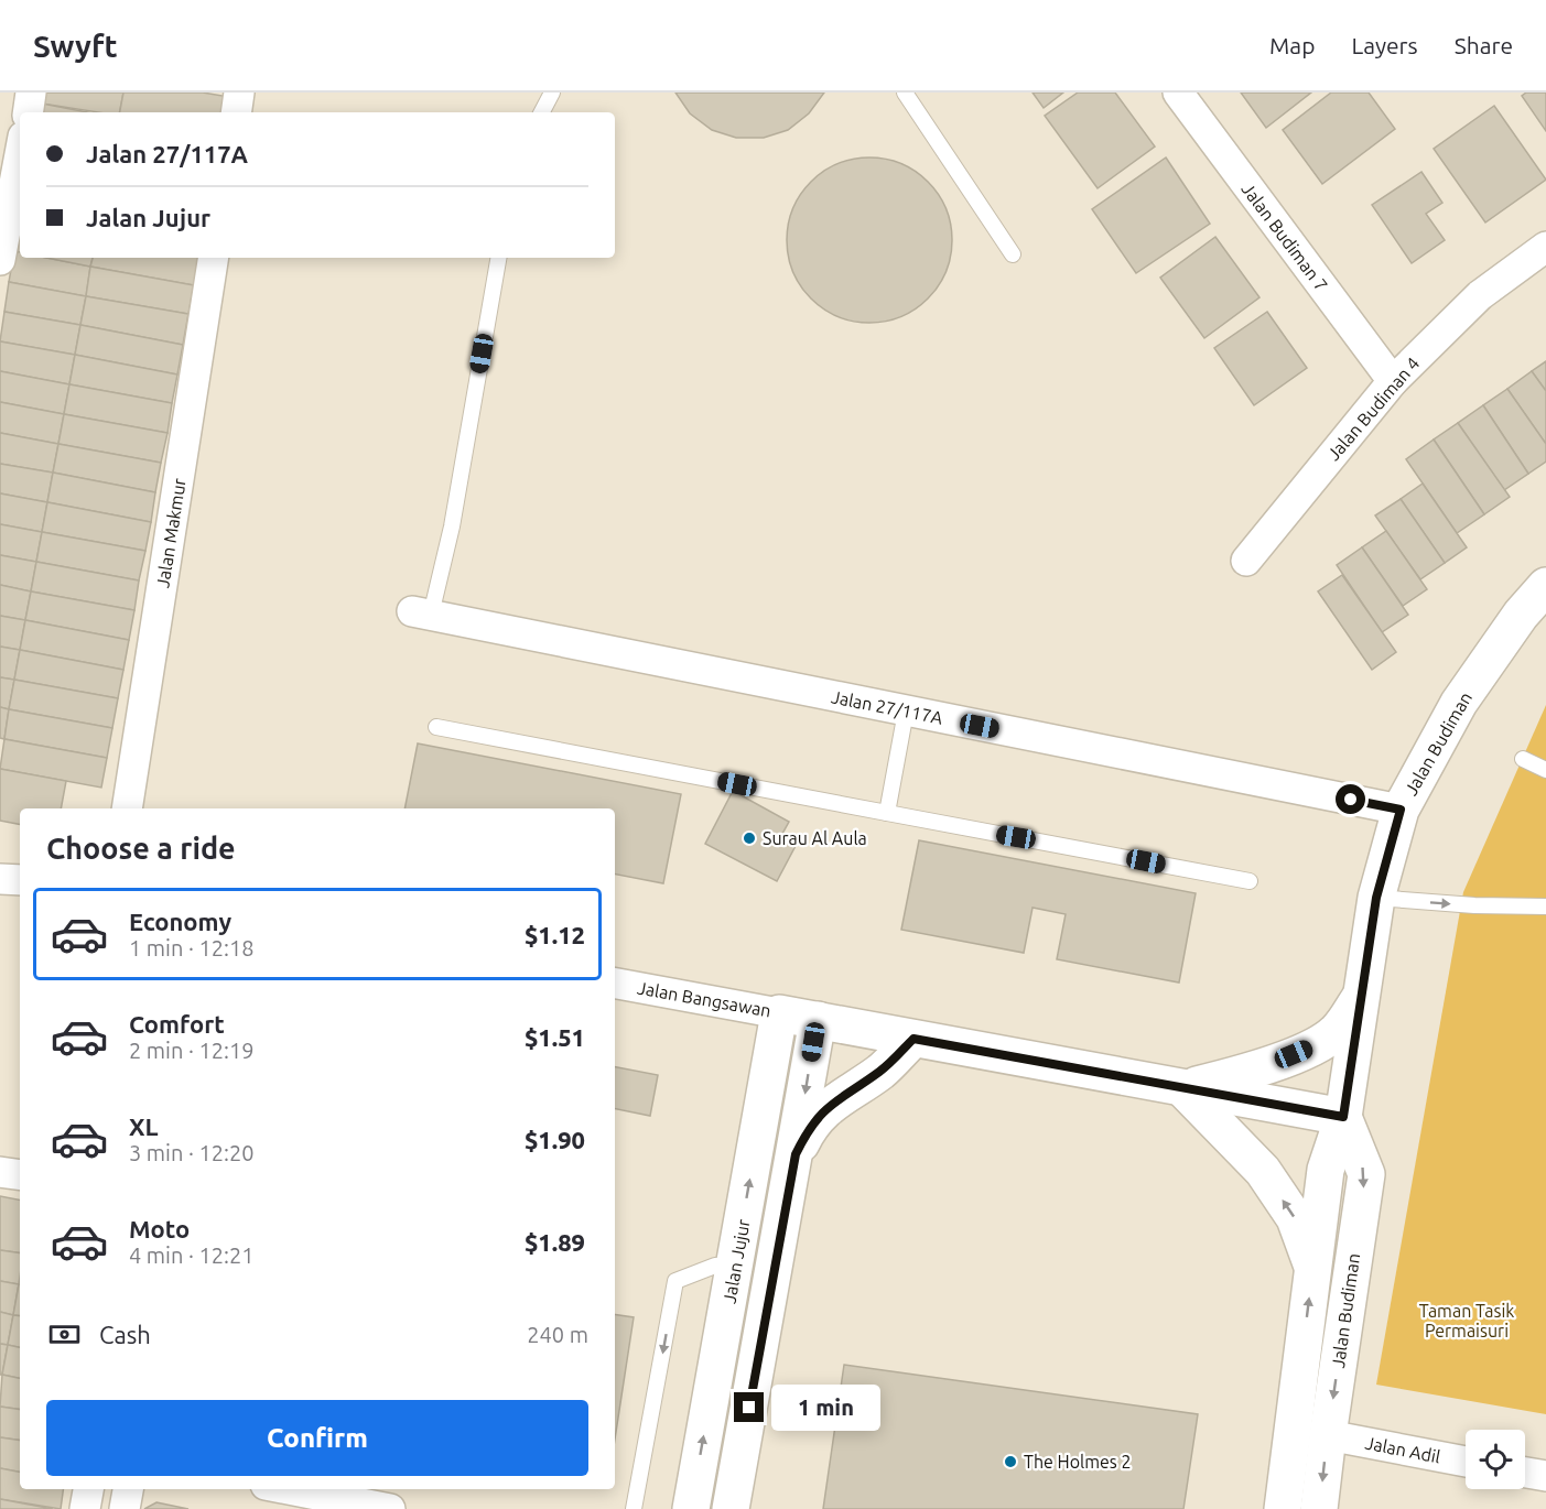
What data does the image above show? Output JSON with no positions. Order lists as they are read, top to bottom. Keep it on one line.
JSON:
{"streets":{"street":["Jalan Budiman 7","Jalan Budiman 4","Jalan Makmur","Jalan 27/117A","Jalan Budiman","Jalan Bangsawan","Jalan Jujur","Jalan Adil"]},"crossings":[["Jalan Budiman 7","Jalan Budiman 4"],["Jalan 27/117A","Jalan Budiman"],["Jalan Budiman","Jalan Bangsawan"],["Jalan Budiman","Jalan Adil"],["Jalan Bangsawan","Jalan Jujur"]],"parks":["Taman Tasik Permaisuri"],"places":["Surau Al Aula","The Holmes 2"],"page":{"header":"Swyft","nav":["Map","Layers","Share"],"banner":["Jalan 27/117A","Jalan Jujur"],"heading":"Choose a ride","list":[{"name":"Economy","note":"1 min · 12:18","value":"$1.12"},{"name":"Comfort","note":"2 min · 12:19","value":"$1.51"},{"name":"XL","note":"3 min · 12:20","value":"$1.90"},{"name":"Moto","note":"4 min · 12:21","value":"$1.89"}],"pay":["Cash","240 m"],"bubble":"1 min","buttons":"Confirm"}}
